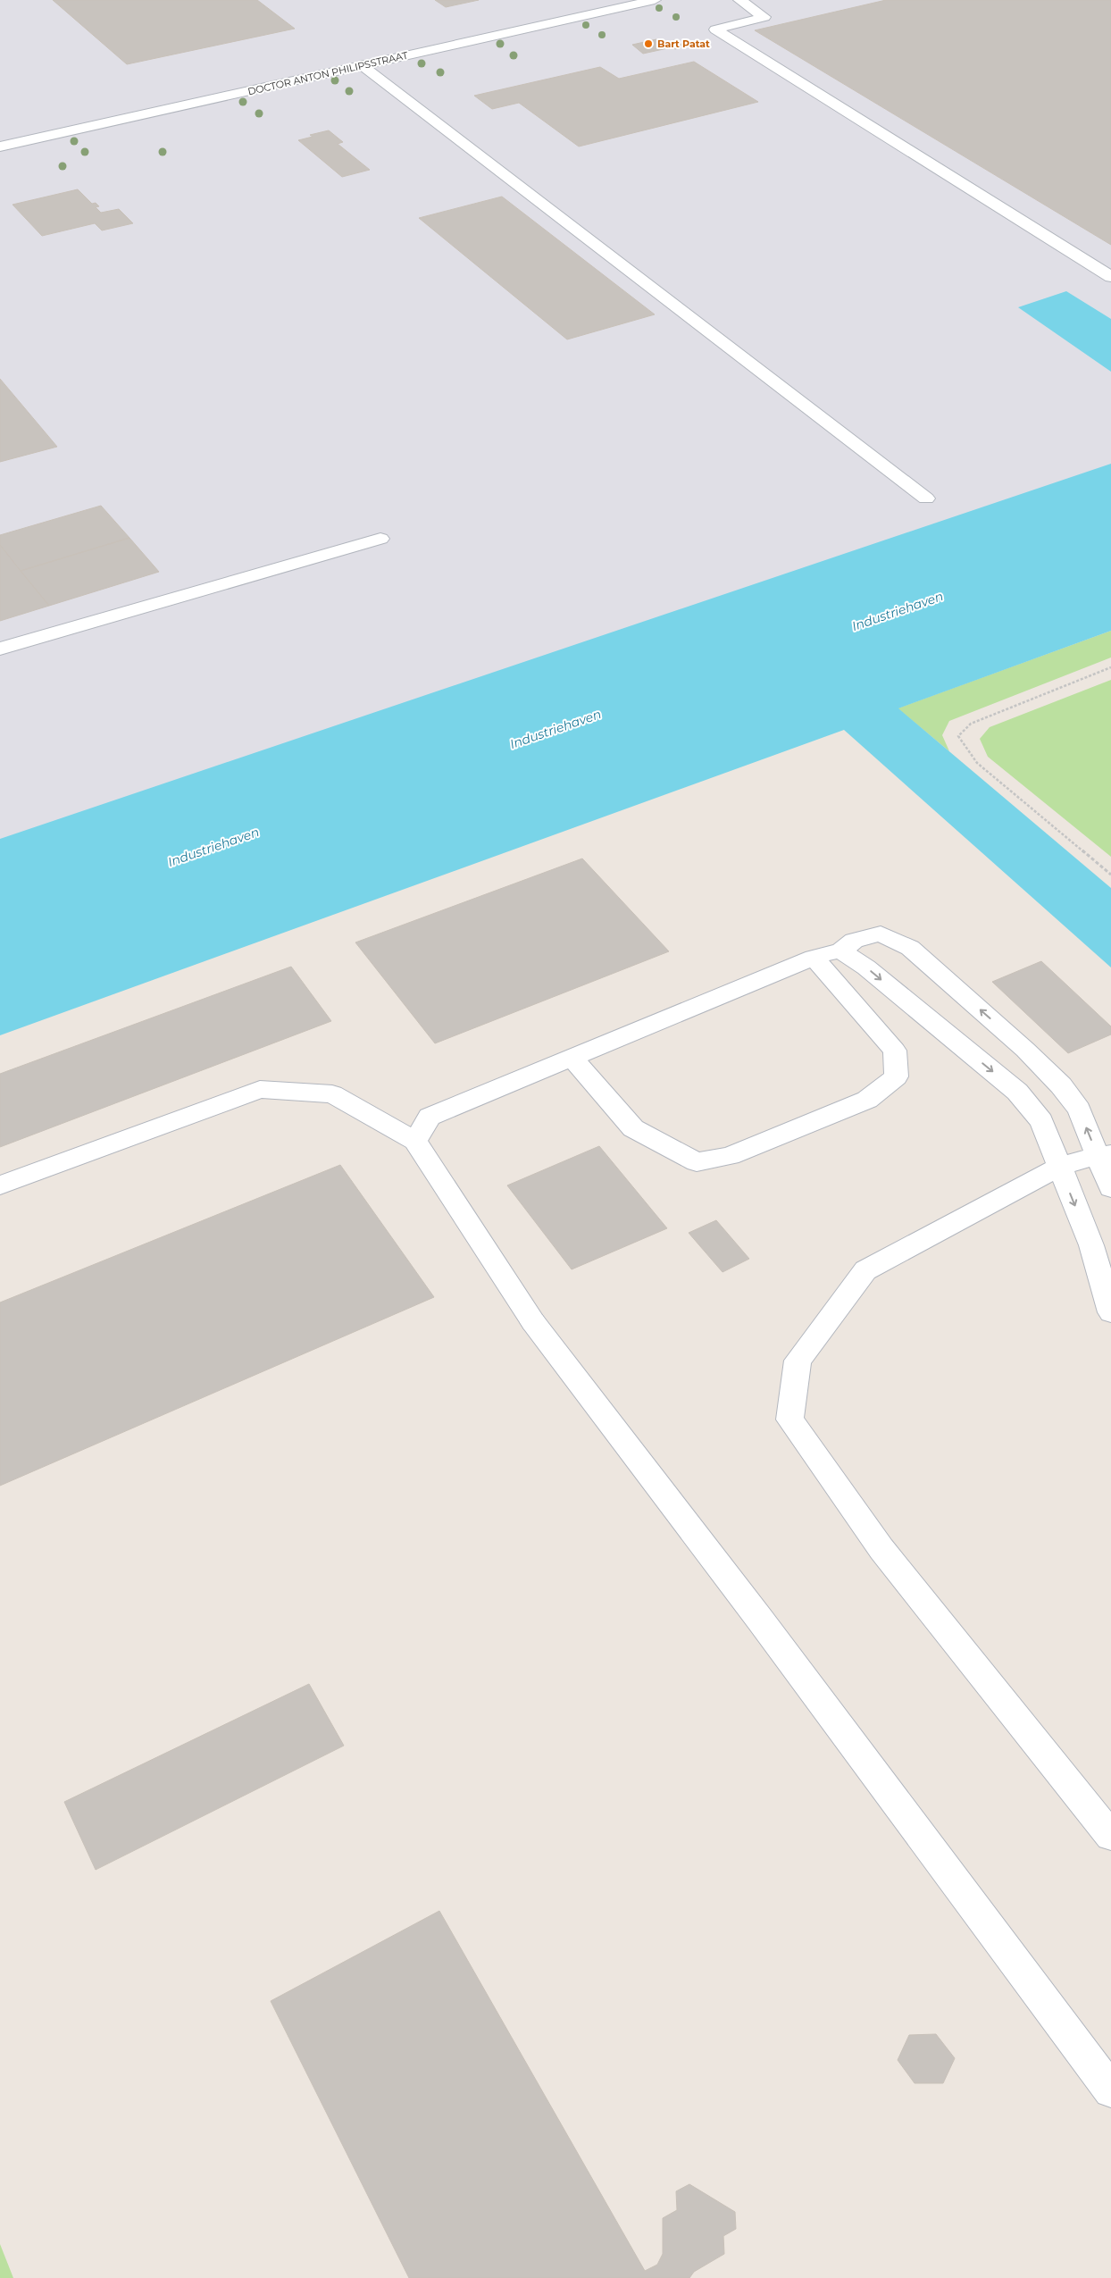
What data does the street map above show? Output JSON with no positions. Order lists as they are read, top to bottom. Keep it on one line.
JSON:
{"streets":{"street":["DOCTOR ANTON PHILIPSSTRAAT"]},"water":["Industriehaven"],"places":["Bart Patat"]}
